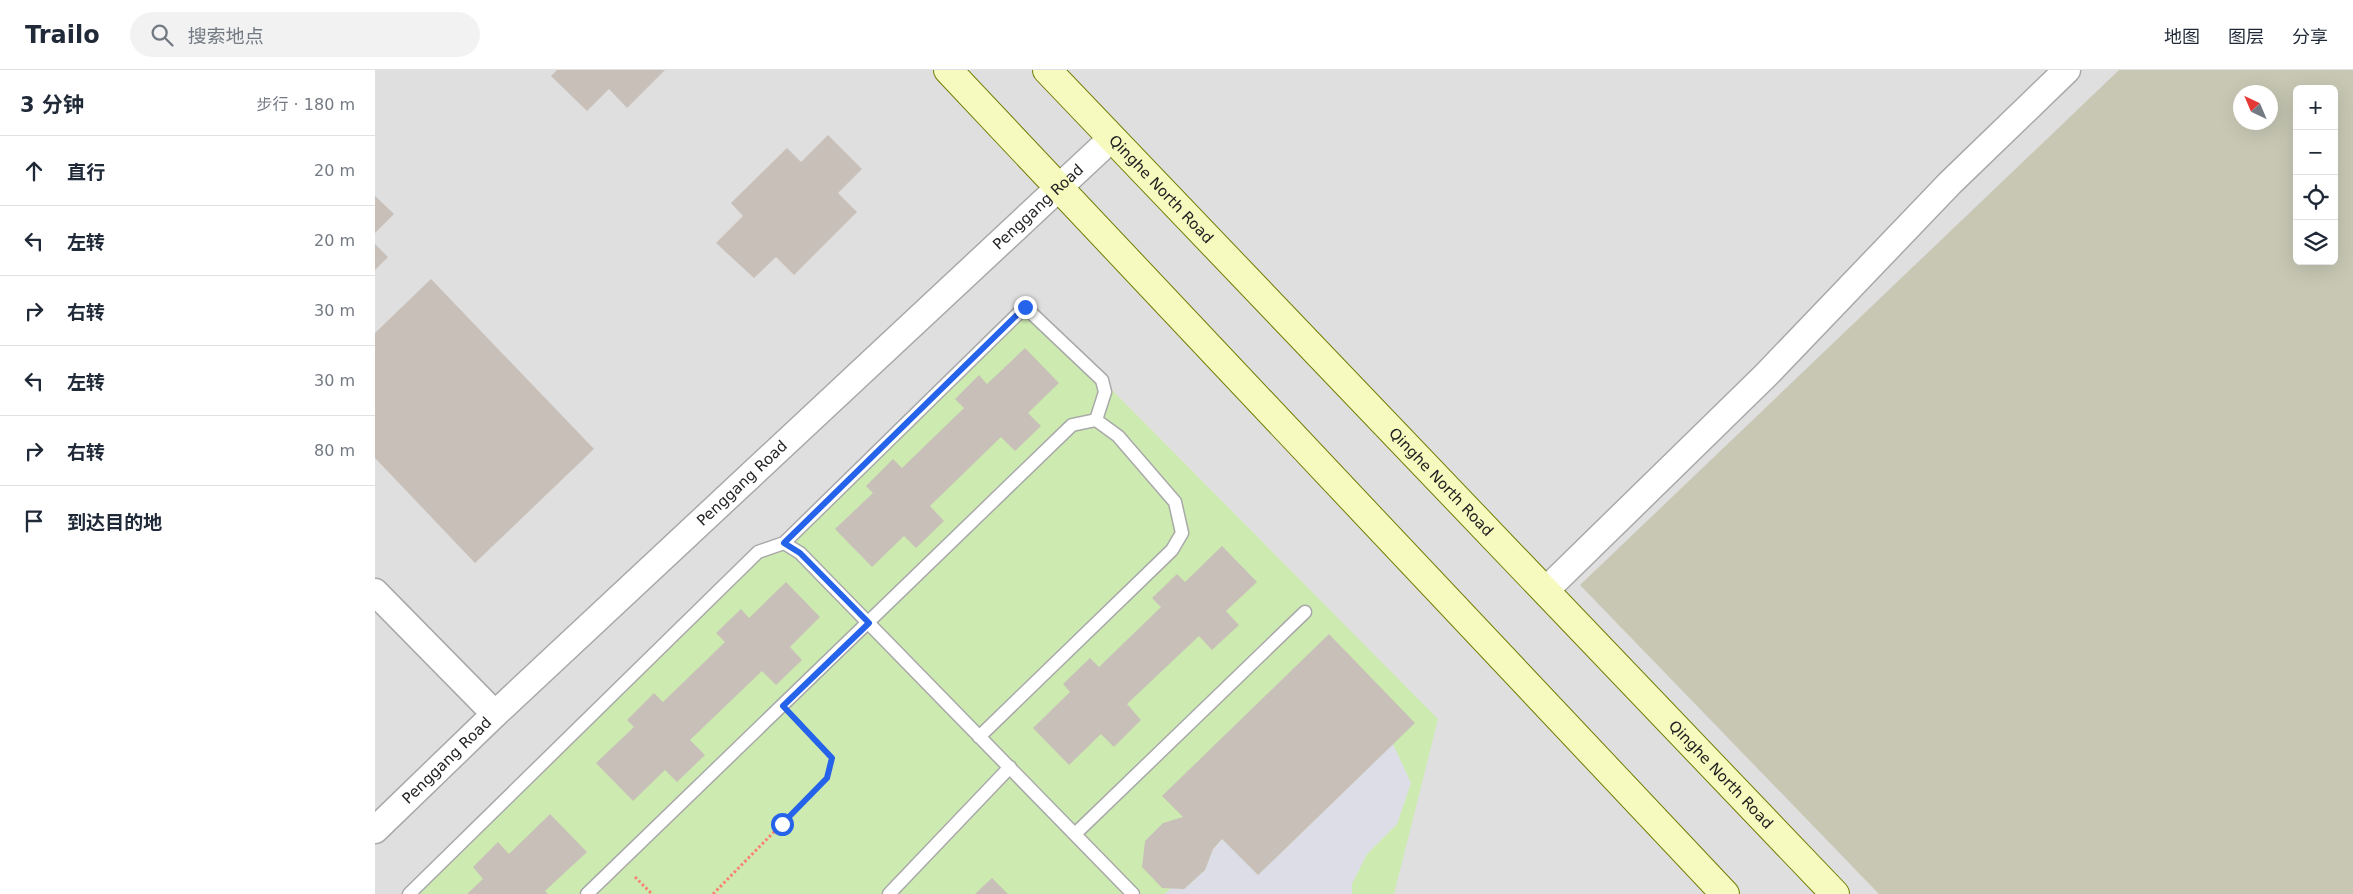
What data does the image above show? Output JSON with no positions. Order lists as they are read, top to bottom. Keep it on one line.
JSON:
{"streets":{"main road":["Qinghe North Road"],"street":["Penggang Road"]},"crossings":[["Qinghe North Road","Penggang Road"]],"north":"top left","page":{"header":"Trailo","search":"搜索地点","nav":["地图","图层","分享"],"heading":["3 分钟","步行 · 180 m"],"map_buttons":["+","−"],"list":[["直行","20 m"],["左转","20 m"],["右转","30 m"],["左转","30 m"],["右转","80 m"],"到达目的地"]}}
